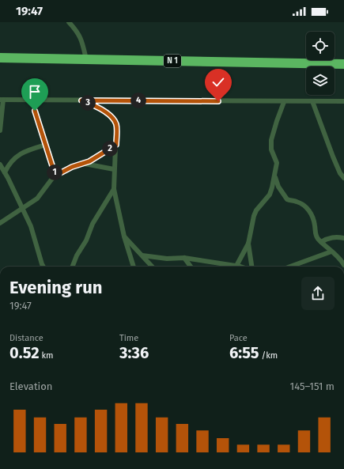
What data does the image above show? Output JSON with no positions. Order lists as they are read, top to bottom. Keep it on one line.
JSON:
{"streets":{"highway":["N 1"]},"page":{"status":"19:47","pins":["4","3","2","1"],"heading":["Evening run","19:47"],"stats":[["Distance","0.52 km"],["Time","3:36"],["Pace","6:55 /km"]],"chart":["Elevation","145–151 m"]}}
